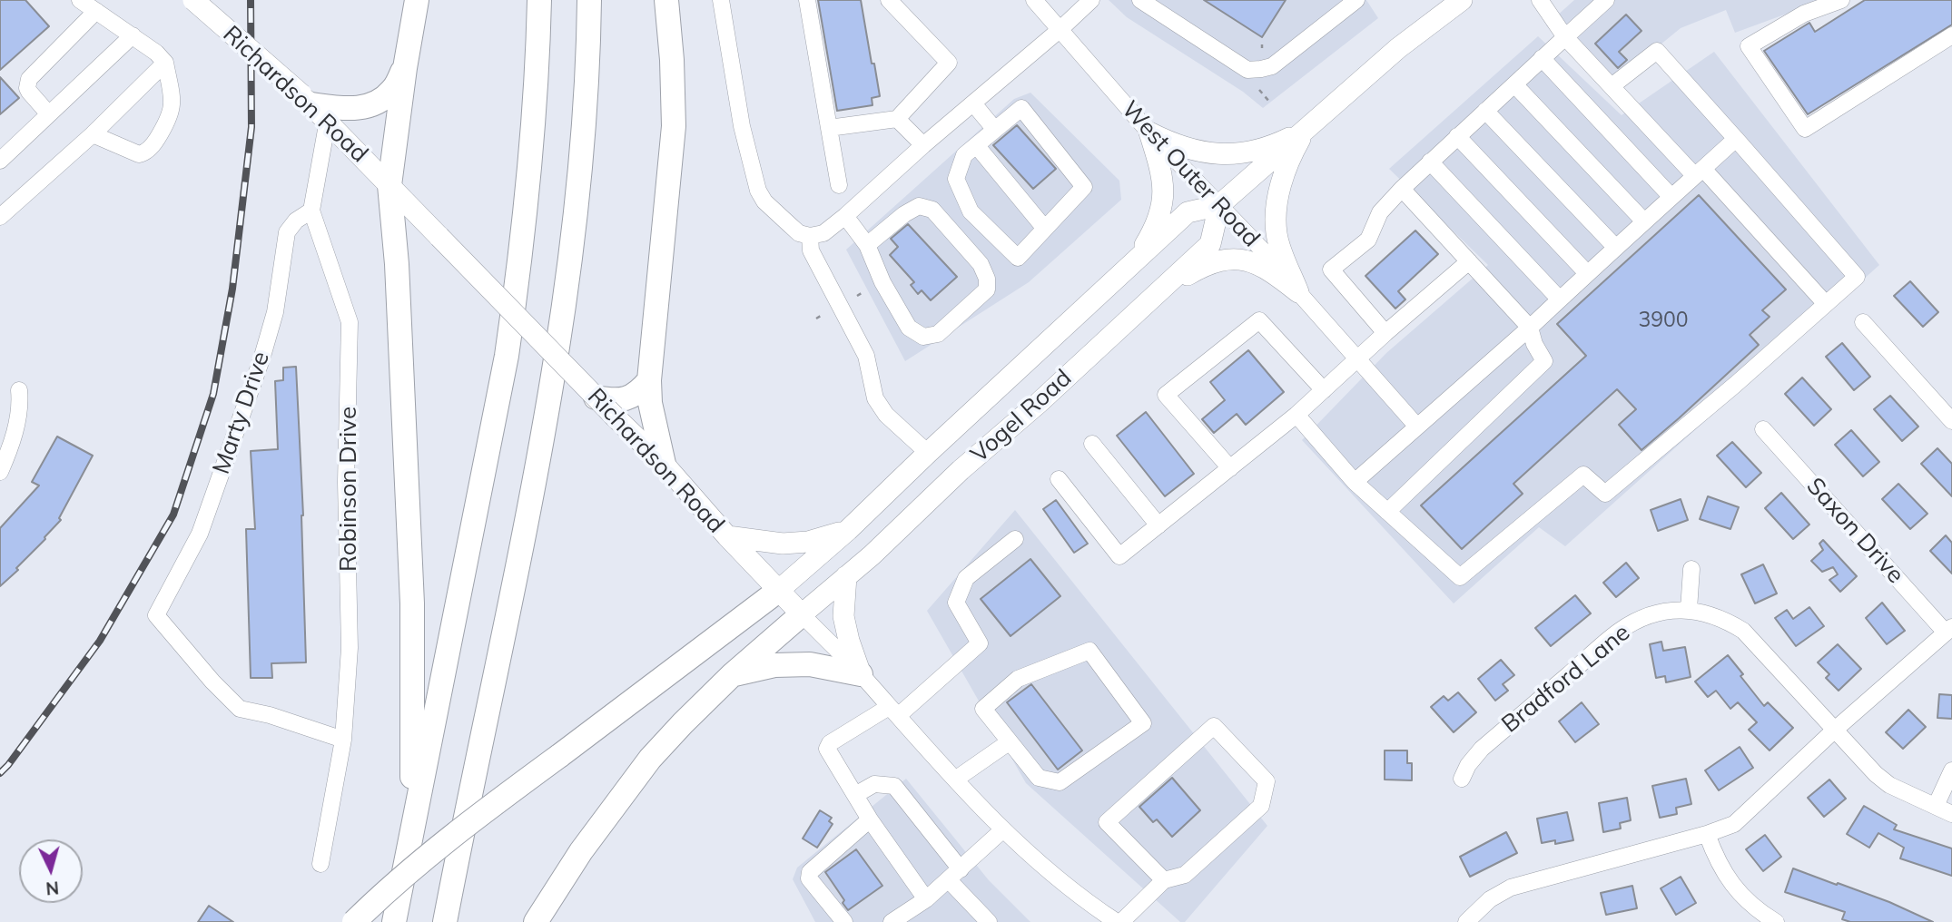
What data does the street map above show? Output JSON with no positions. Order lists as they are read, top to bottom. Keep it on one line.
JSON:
{"streets":{"main road":["Richardson Road","Vogel Road"],"street":["West Outer Road","Marty Drive","Robinson Drive","Saxon Drive","Bradford Lane"]},"crossings":[["Richardson Road","Vogel Road"],["Richardson Road","Robinson Drive"],["West Outer Road","Vogel Road"],["Marty Drive","Robinson Drive"]],"house_numbers":["3900"],"north":"bottom"}
